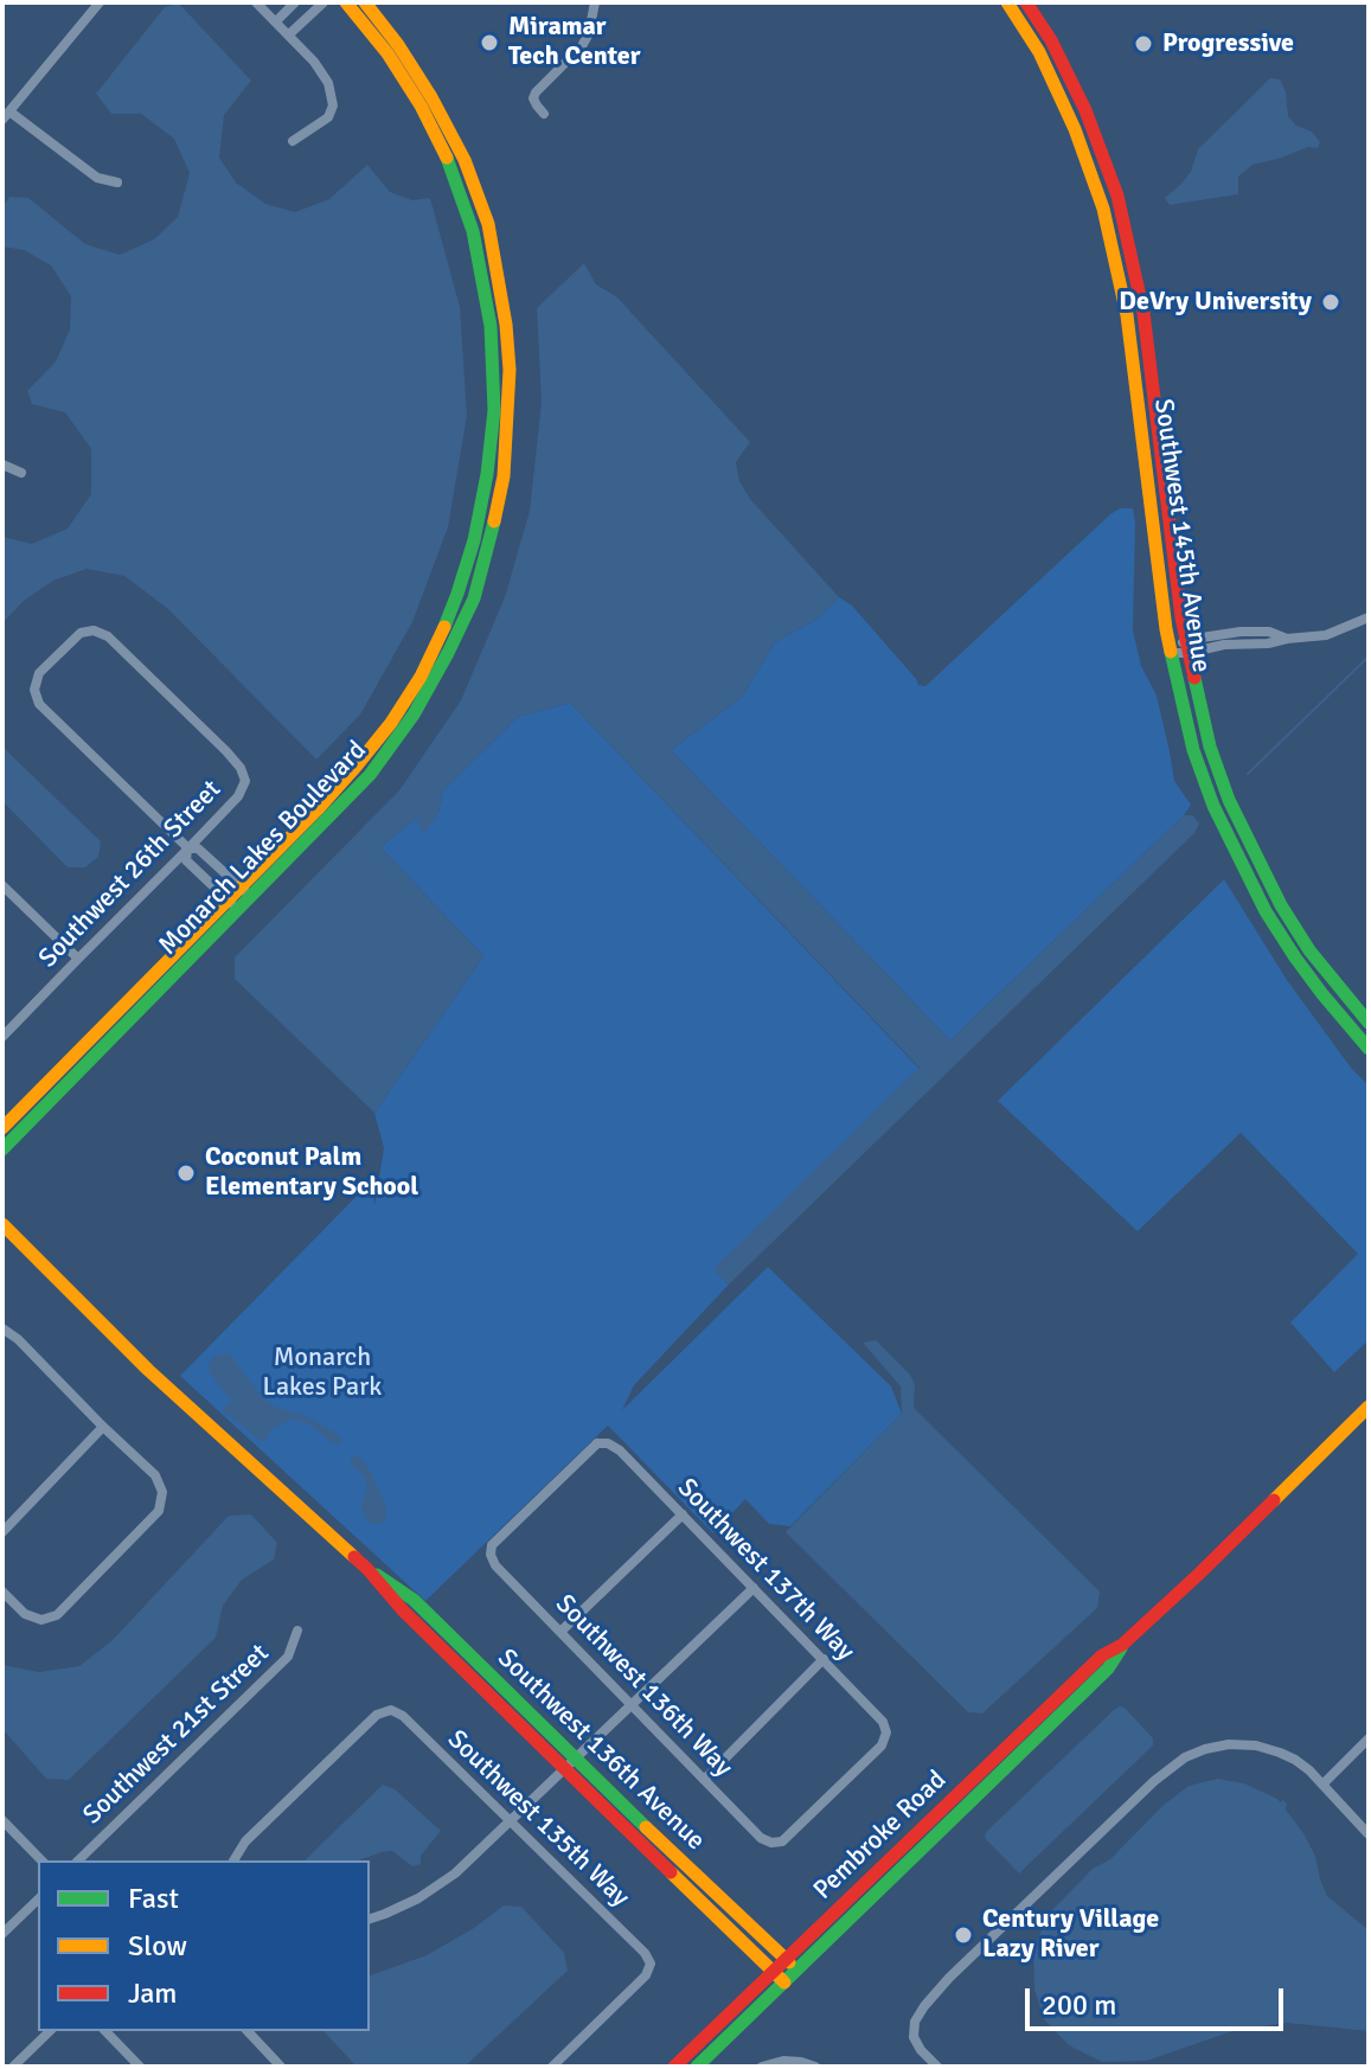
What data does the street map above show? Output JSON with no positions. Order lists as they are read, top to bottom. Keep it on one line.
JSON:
{"streets":{"street":["Southwest 145th Avenue","Monarch Lakes Boulevard","Southwest 26th Street","Southwest 137th Way","Southwest 136th Way","Southwest 21st Street","Southwest 136th Avenue","Southwest 135th Way","Pembroke Road"]},"crossings":[["Southwest 137th Way","Southwest 136th Way"],["Southwest 136th Avenue","Pembroke Road"]],"parks":["Monarch Lakes Park"],"places":["Miramar Tech Center","Progressive","DeVry University","Coconut Palm Elementary School","Century Village Lazy River"],"legend":["Fast","Slow","Jam"],"scale_bar":"200 m"}
